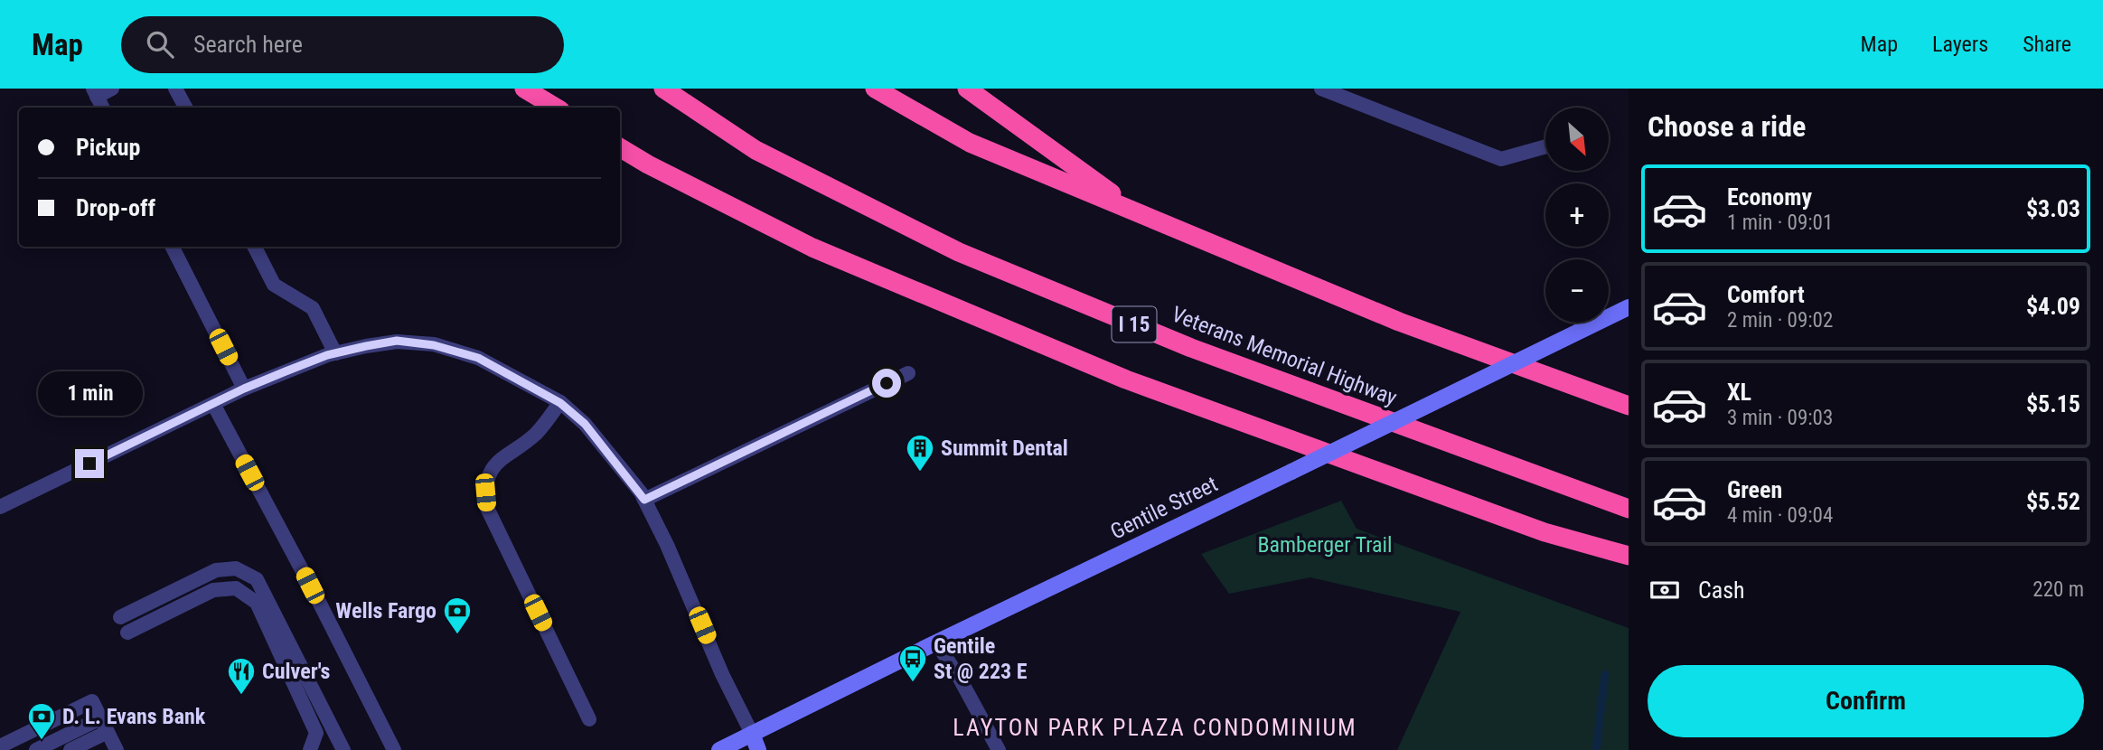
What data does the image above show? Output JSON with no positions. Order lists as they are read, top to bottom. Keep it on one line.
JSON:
{"streets":{"highway":["I 15","Veterans Memorial Highway"],"main road":["Gentile Street"]},"districts":["LAYTON PARK PLAZA CONDOMINIUM"],"parks":["Bamberger Trail"],"places":{"building":["Summit Dental"],"bank":["Wells Fargo","D. L. Evans Bank"],"bus stop":["Gentile St @ 223 E"],"restaurant":["Culver's"]},"north":"bottom right","page":{"header":"Map","search":"Search here","nav":["Map","Layers","Share"],"heading":"Choose a ride","map_buttons":["+","−"],"banner":["Pickup","Drop-off"],"list":[{"name":"Economy","note":"1 min · 09:01","value":"$3.03"},{"name":"Comfort","note":"2 min · 09:02","value":"$4.09"},{"name":"XL","note":"3 min · 09:03","value":"$5.15"},{"name":"Green","note":"4 min · 09:04","value":"$5.52"}],"bubble":"1 min","pay":["Cash","220 m"],"buttons":"Confirm"}}
